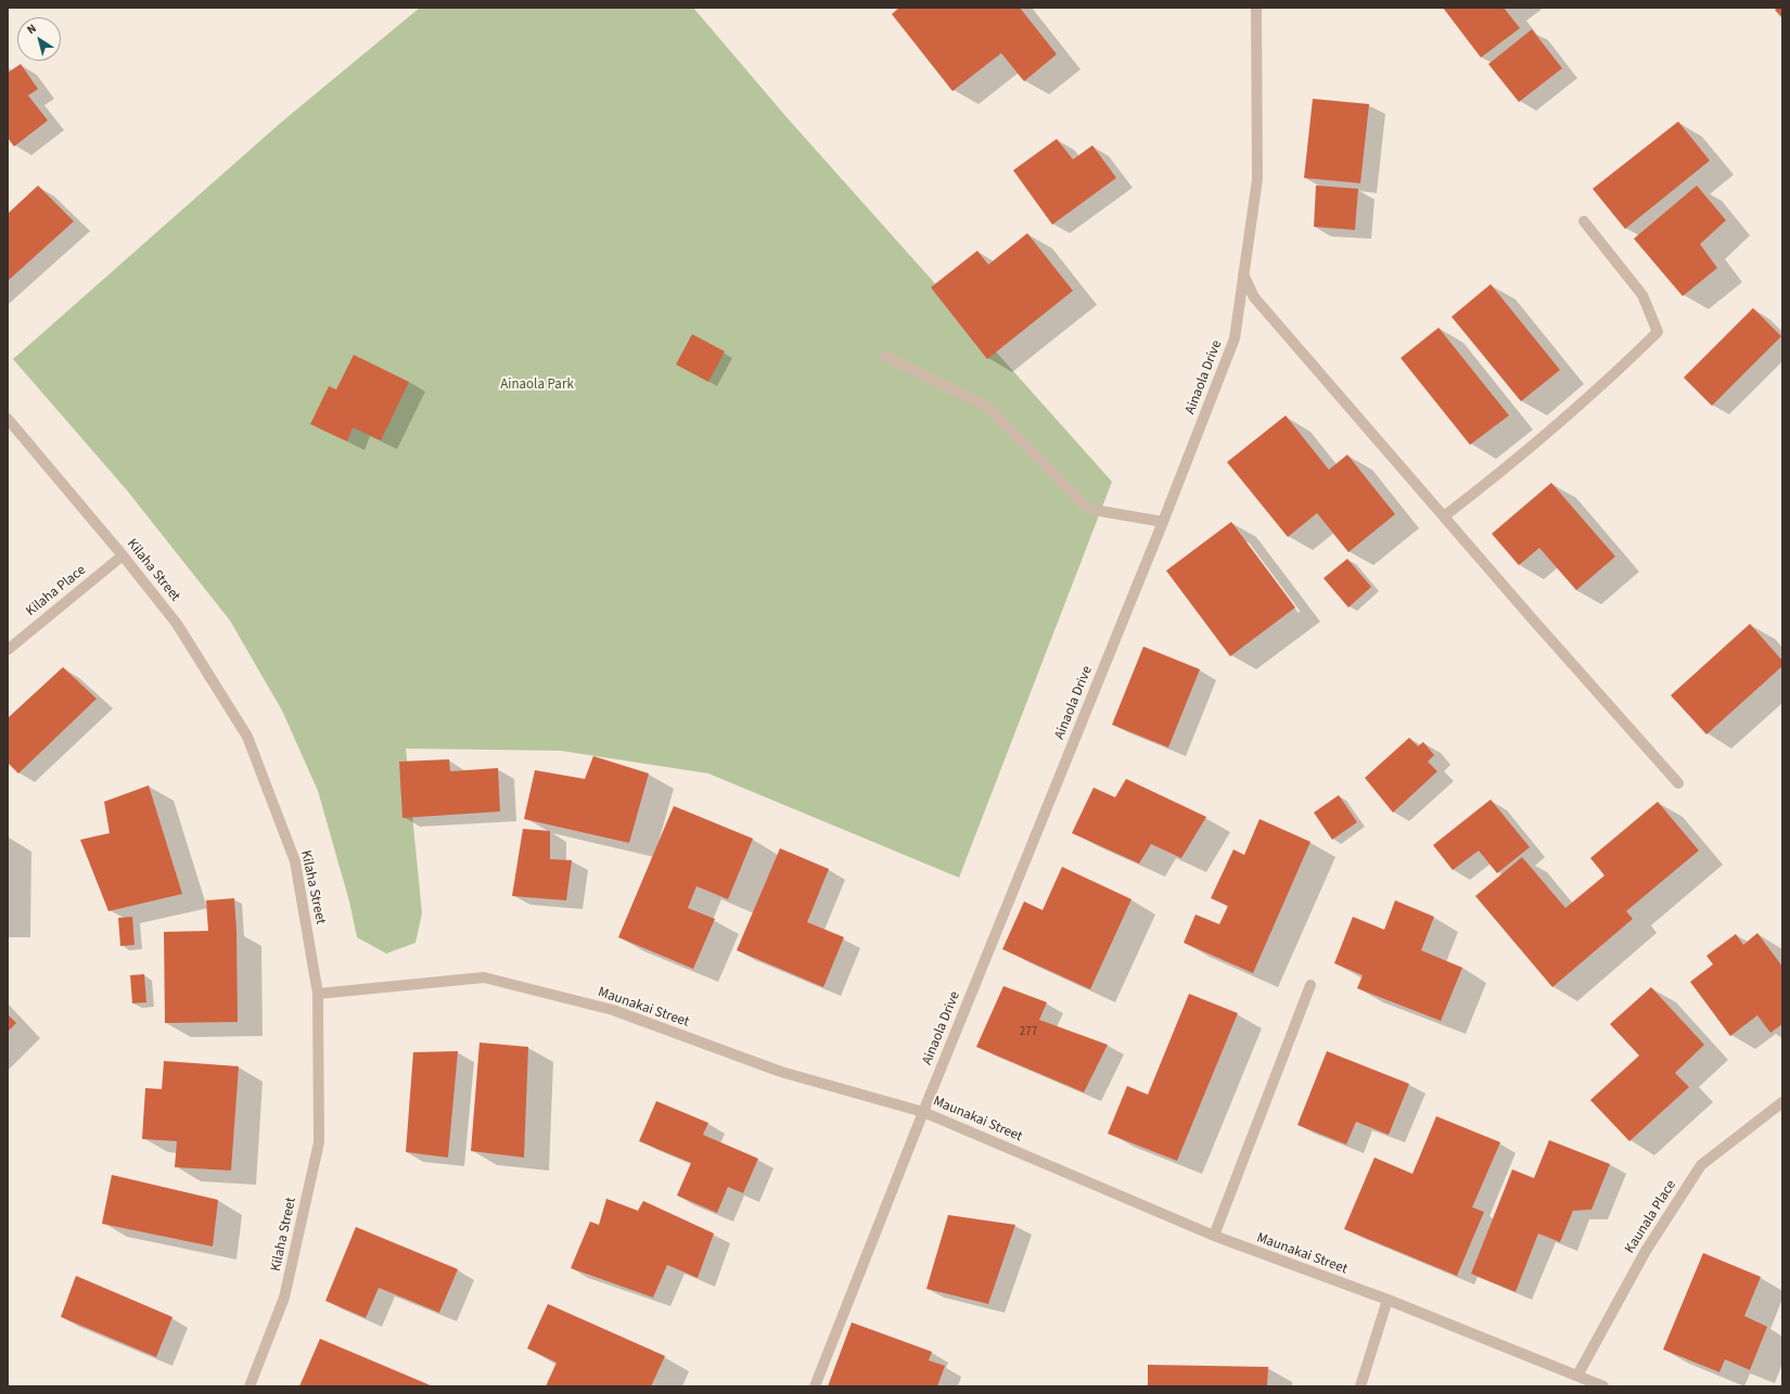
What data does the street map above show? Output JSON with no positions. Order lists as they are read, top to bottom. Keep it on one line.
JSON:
{"streets":{"street":["Ainaola Drive","Kilaha Street","Kilaha Place","Maunakai Street","Kaunala Place"]},"crossings":[["Ainaola Drive","Maunakai Street"],["Kilaha Street","Kilaha Place"],["Kilaha Street","Maunakai Street"],["Maunakai Street","Kaunala Place"]],"parks":["Ainaola Park"],"house_numbers":["277"],"north":"top left"}
